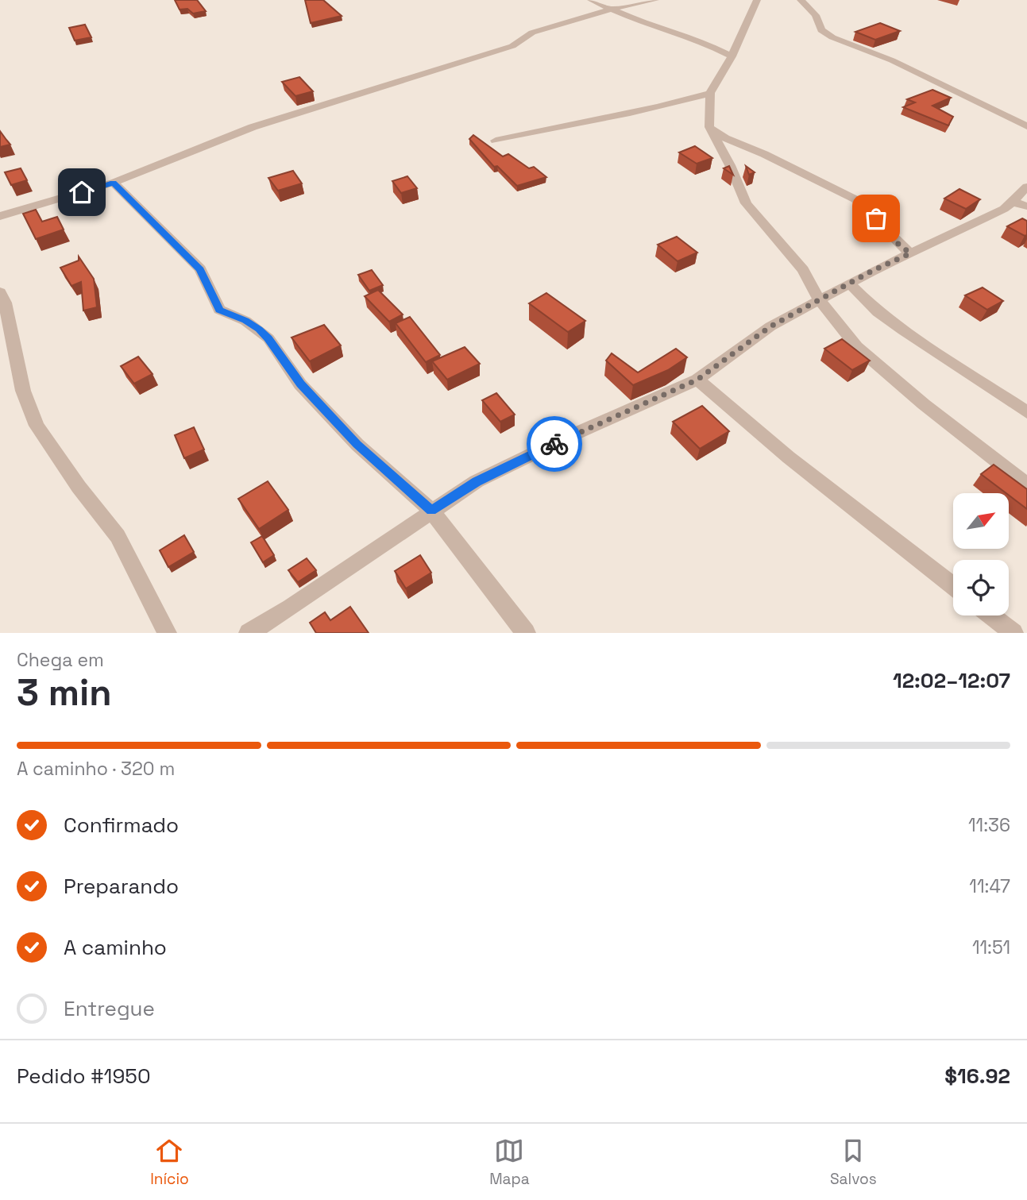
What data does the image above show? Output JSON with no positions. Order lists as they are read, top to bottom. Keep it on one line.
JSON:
{"north":"top right","page":{"heading":["3 min","Chega em","12:02–12:07"],"panel":["Pedido #1950","$16.92"],"bar":"A caminho · 320 m","list":[["Confirmado","11:36"],["Preparando","11:47"],["A caminho","11:51"],"Entregue"],"tabs":["Início","Mapa","Salvos"]}}
